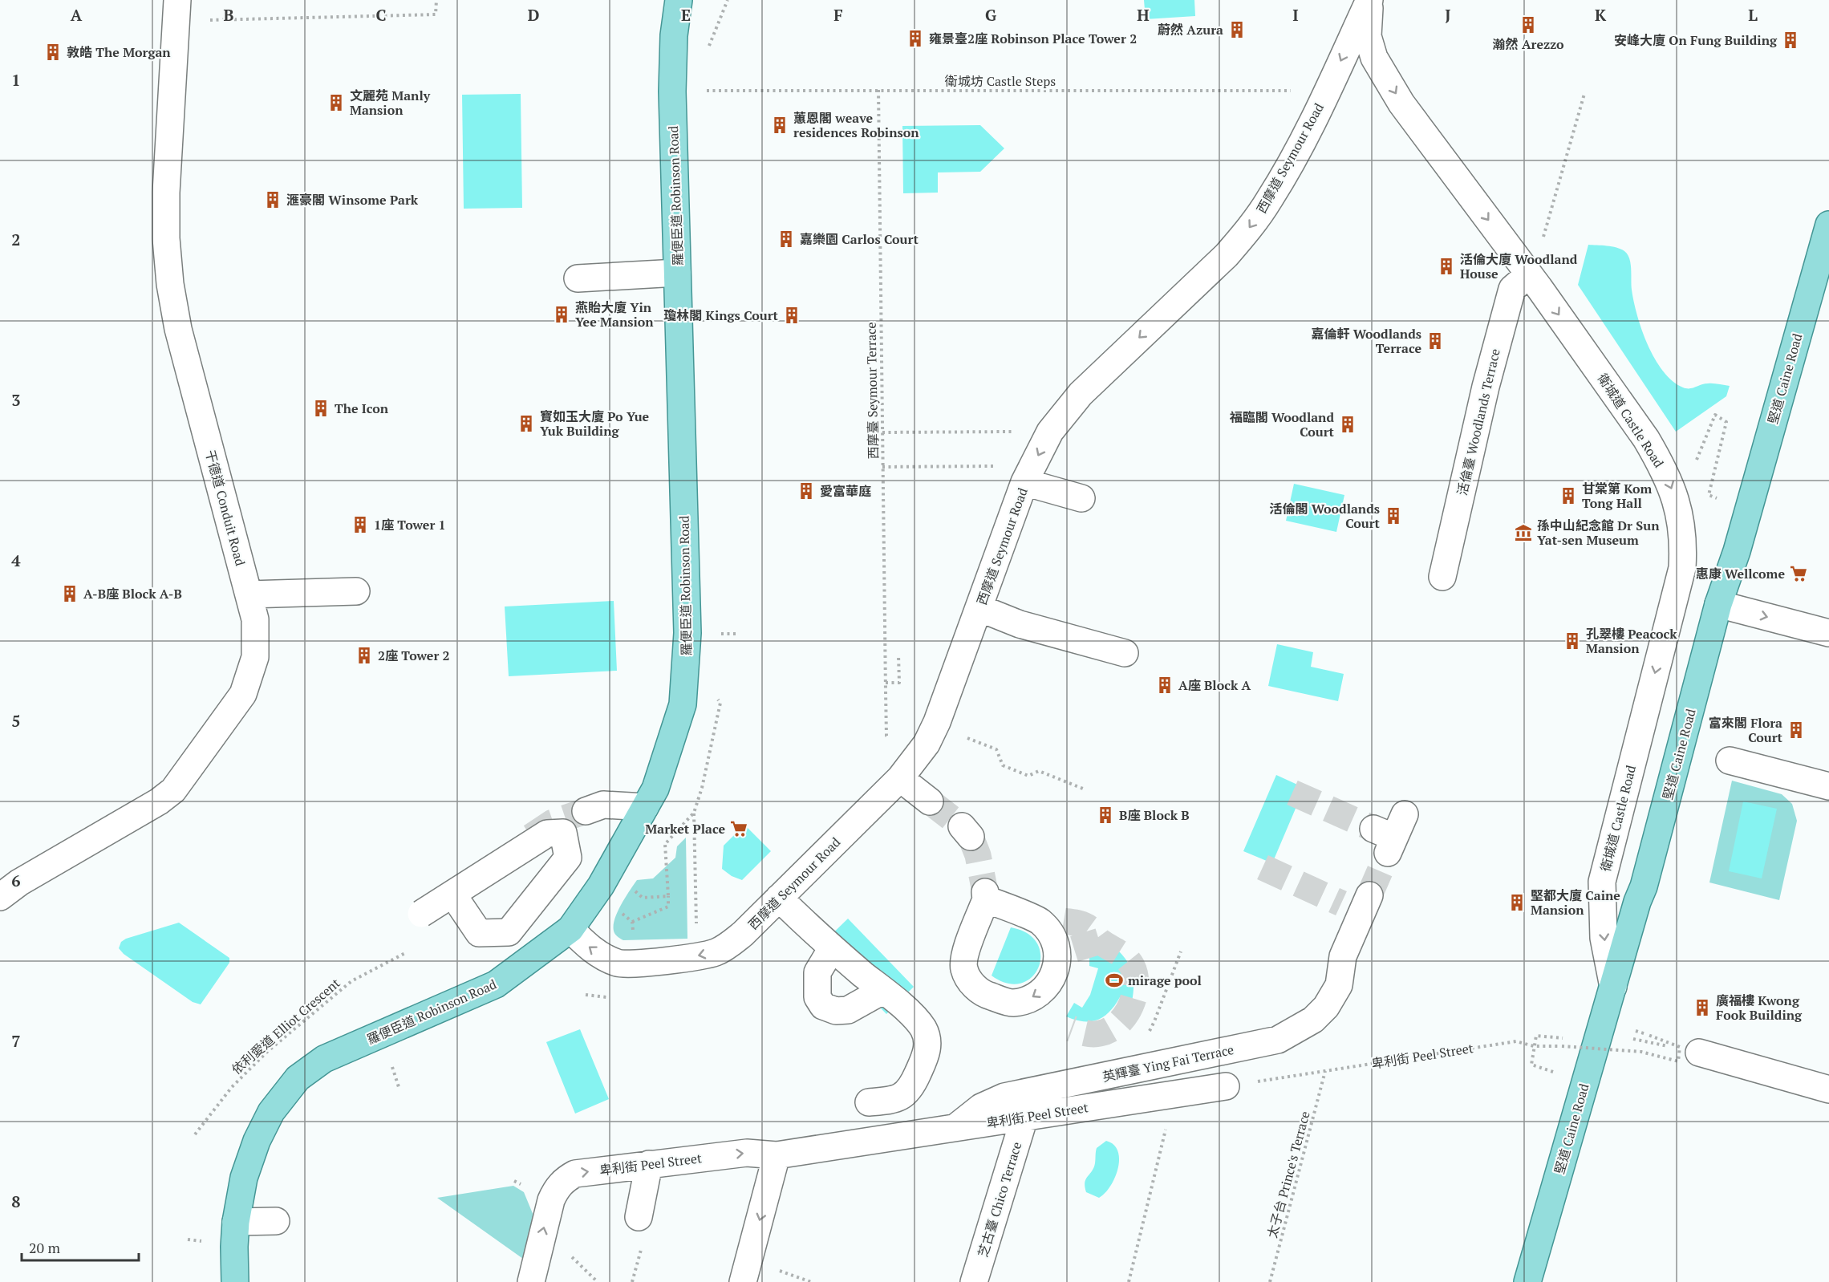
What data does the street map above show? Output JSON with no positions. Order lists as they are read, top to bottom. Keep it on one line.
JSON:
{"streets":{"main road":["羅便臣道 Robinson Road","堅道 Caine Road"],"street":["西摩道 Seymour Road","衛城道 Castle Road","活倫臺 Woodlands Terrace","干德道 Conduit Road","卑利街 Peel Street","英輝臺 Ying Fai Terrace","芝古臺 Chico Terrace"],"path":["衛城坊 Castle Steps","西摩臺 Seymour Terrace","依利愛道 Elliot Crescent","太子台 Prince's Terrace"]},"crossings":[["衛城坊 Castle Steps","西摩臺 Seymour Terrace"],["西摩道 Seymour Road","羅便臣道 Robinson Road"],["西摩道 Seymour Road","衛城道 Castle Road"],["堅道 Caine Road","衛城道 Castle Road"],["衛城道 Castle Road","活倫臺 Woodlands Terrace"],["卑利街 Peel Street","英輝臺 Ying Fai Terrace"],["卑利街 Peel Street","太子台 Prince's Terrace"],["卑利街 Peel Street","芝古臺 Chico Terrace"]],"one_way":["西摩道 Seymour Road","衛城道 Castle Road"],"places":{"building":["瀚然 Arezzo","蔚然 Azura","雍景臺2座 Robinson Place Tower 2","安峰大廈 On Fung Building","敦皓 The Morgan","文麗苑 Manly Mansion","蕙恩閣 weave residences Robinson","滙豪閣 Winsome Park","嘉樂園 Carlos Court","活倫大廈 Woodland House","燕貽大廈 Yin Yee Mansion","瓊林閣 Kings Court","嘉倫軒 Woodlands Terrace","The Icon","寶如玉大廈 Po Yue Yuk Building","福臨閣 Woodland Court","愛富華庭","甘棠第 Kom Tong Hall","活倫閣 Woodlands Court","1座 Tower 1","A-B座 Block A-B","孔翠樓 Peacock Mansion","2座 Tower 2","A座 Block A","富來閣 Flora Court","B座 Block B","堅都大廈 Caine Mansion","廣福樓 Kwong Fook Building"],"museum":["孫中山紀念館 Dr Sun Yat-sen Museum"],"supermarket":["惠康 Wellcome","Market Place"],"sports":["mirage pool"]},"scale_bar":"20 m","grid":{"columns":["A","B","C","D","E","F","G","H","I","J","K","L"],"rows":["1","2","3","4","5","6","7","8"]}}
